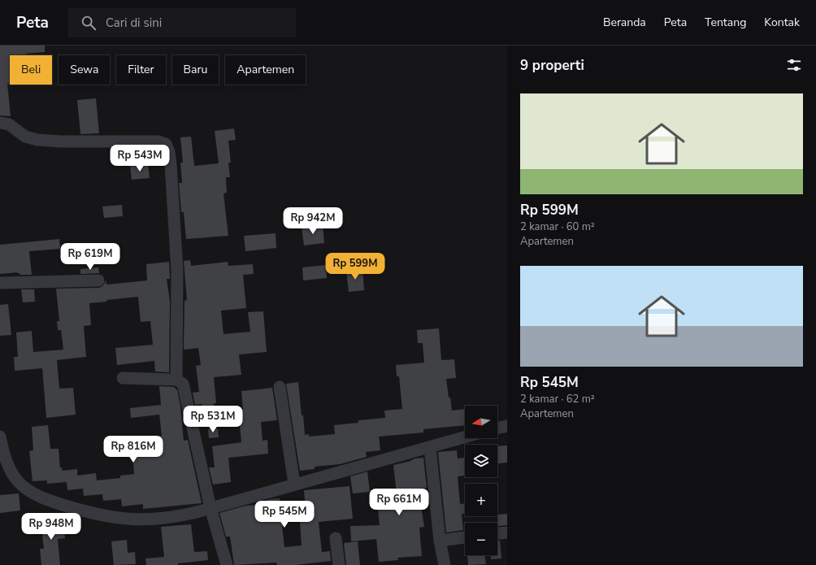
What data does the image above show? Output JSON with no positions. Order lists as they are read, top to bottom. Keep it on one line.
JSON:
{"north":"left","page":{"header":"Peta","search":"Cari di sini","nav":["Beranda","Peta","Tentang","Kontak"],"heading":"9 properti","chip":["Beli","Sewa","Filter","Baru","Apartemen"],"list":[{"name":"Rp 599M","note":"2 kamar · 60 m² · Apartemen"},{"name":"Rp 545M","note":"2 kamar · 62 m² · Apartemen"}],"price":["Rp 543M","Rp 942M","Rp 619M","Rp 599M","Rp 531M","Rp 816M","Rp 661M","Rp 545M","Rp 948M"],"map_buttons":["+","−"]}}
